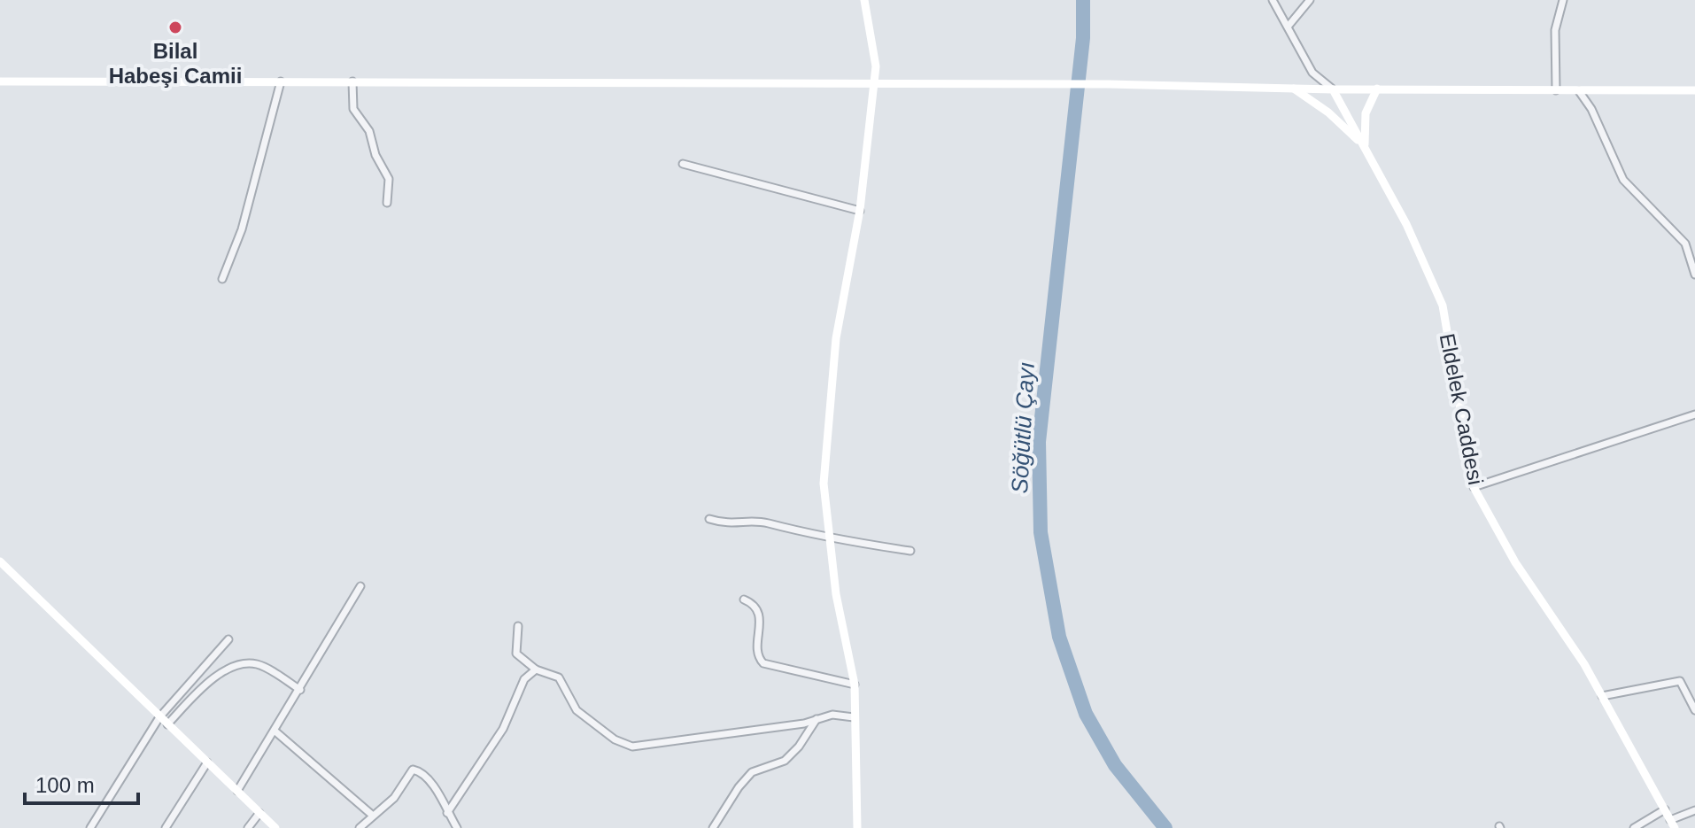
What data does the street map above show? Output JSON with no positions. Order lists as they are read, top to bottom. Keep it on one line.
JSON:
{"streets":{"main road":["Eldelek Caddesi"]},"water":["Söğütlü Çayı"],"places":["Bilal Habeşi Camii"],"scale_bar":"100 m"}
